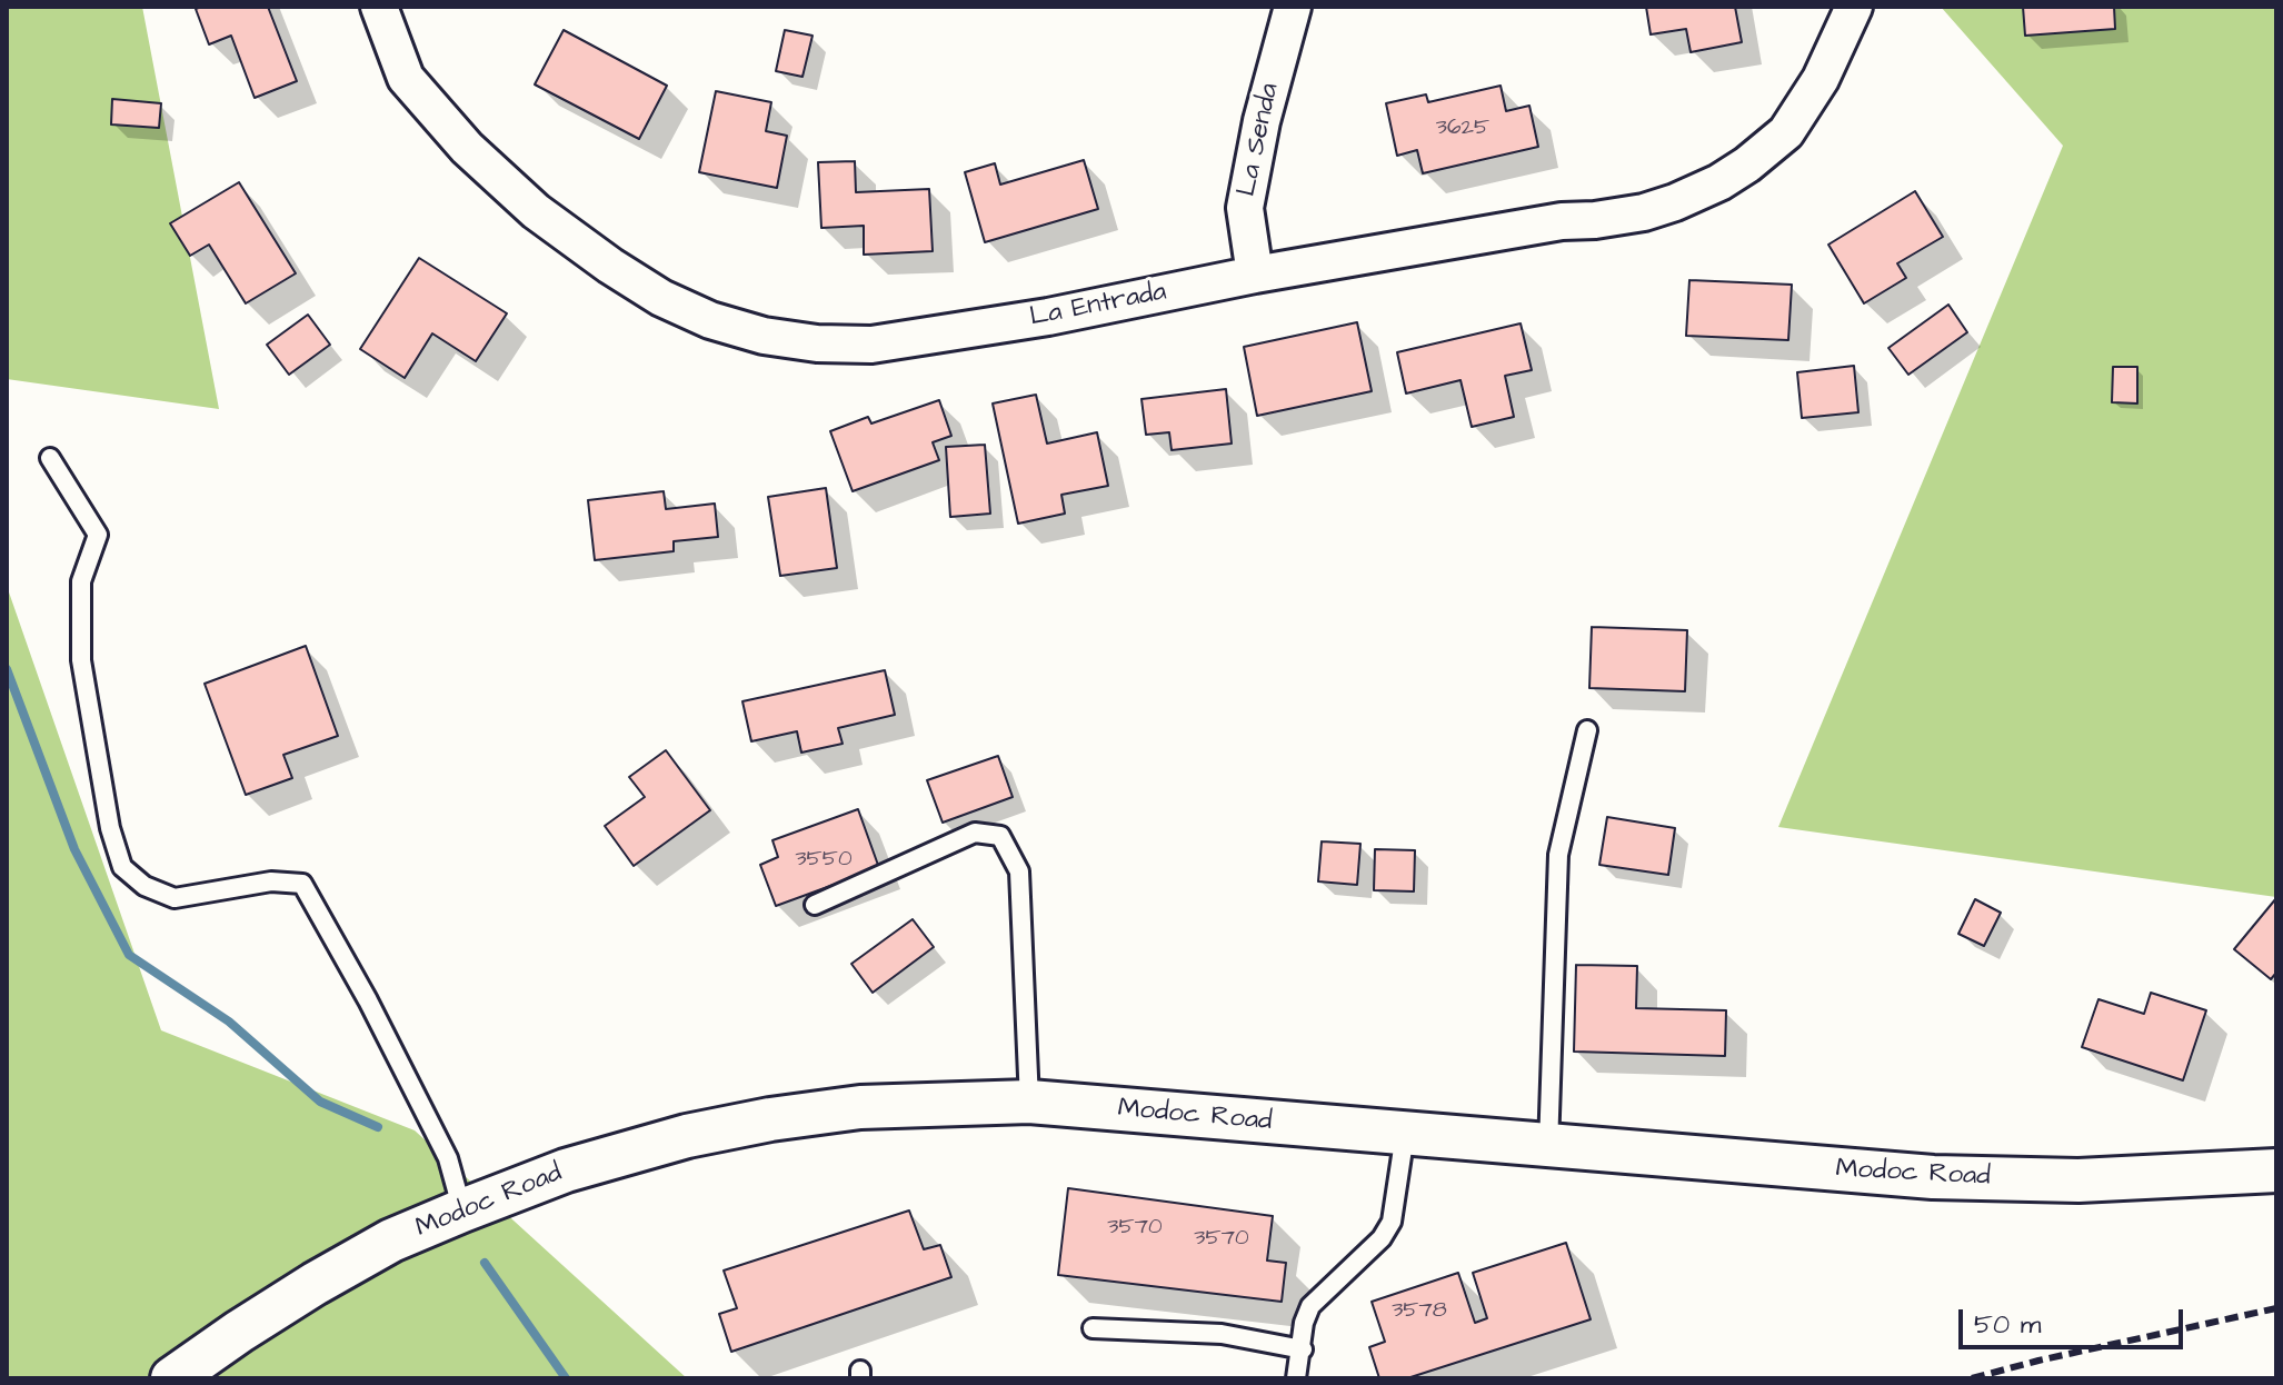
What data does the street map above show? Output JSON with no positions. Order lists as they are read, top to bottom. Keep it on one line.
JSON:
{"streets":{"street":["La Senda","La Entrada","Modoc Road"]},"crossings":[["La Senda","La Entrada"]],"house_numbers":["3625","3550","3570","3570","3578"],"scale_bar":"50 m"}
